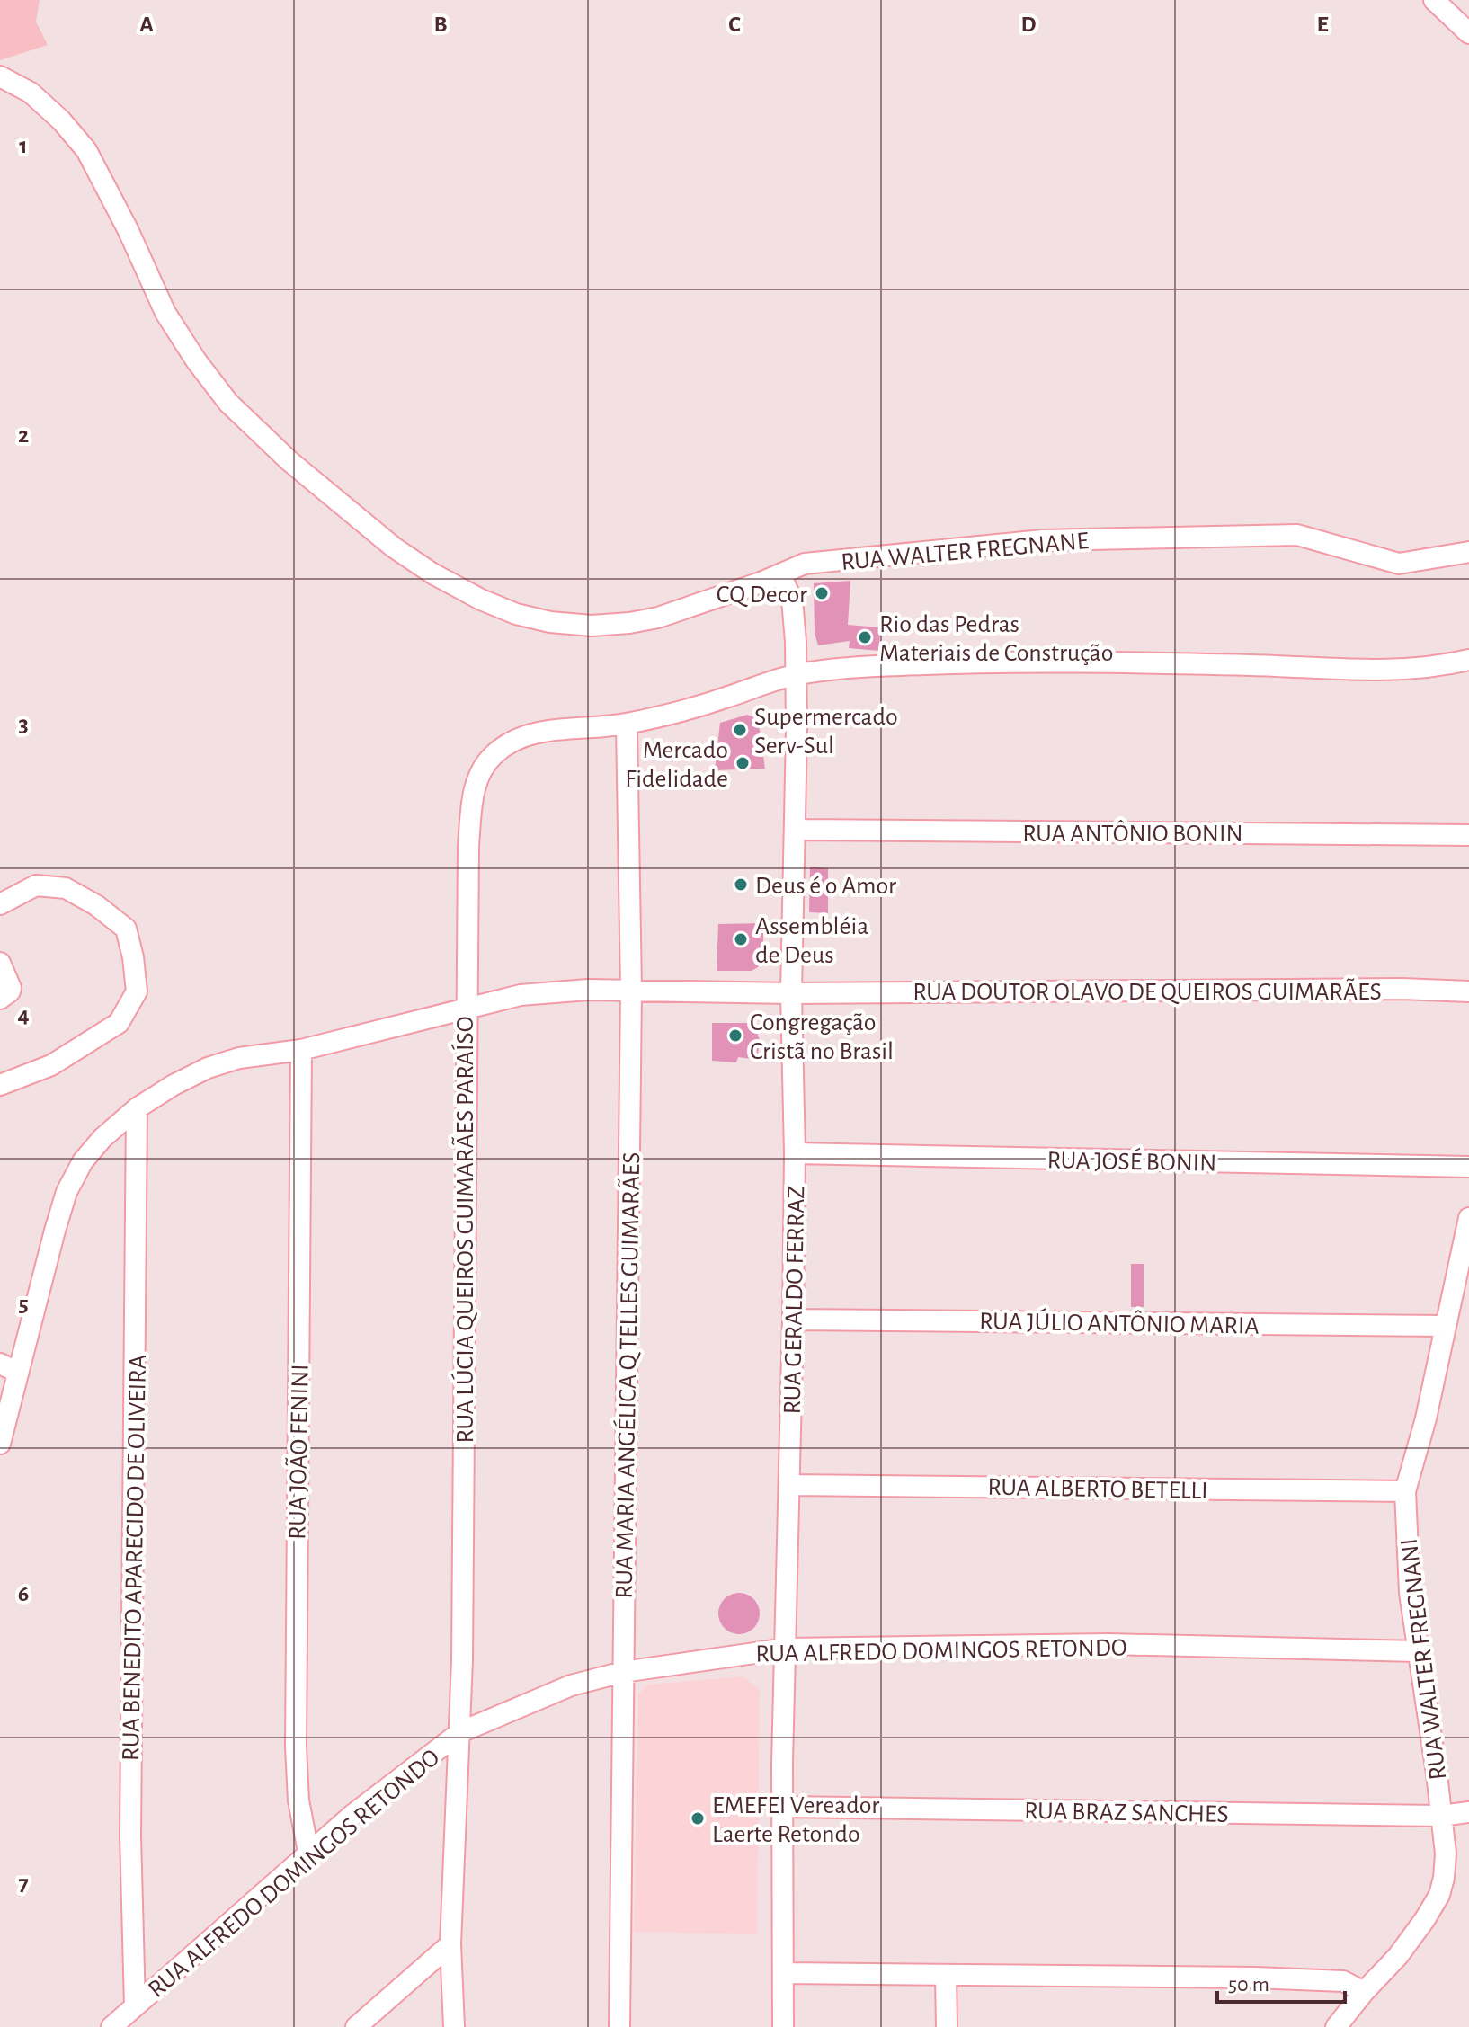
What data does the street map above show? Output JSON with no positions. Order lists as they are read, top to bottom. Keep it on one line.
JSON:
{"streets":{"street":["RUA WALTER FREGNANE","RUA ANTÔNIO BONIN","RUA DOUTOR OLAVO DE QUEIROS GUIMARÃES","RUA JOSÉ BONIN","RUA LÚCIA QUEIROS GUIMARÃES PARAÍSO","RUA GERALDO FERRAZ","RUA JÚLIO ANTÔNIO MARIA","RUA MARIA ANGÉLICA Q TELLES GUIMARÃES","RUA JOÃO FENINI","RUA ALBERTO BETELLI","RUA BENEDITO APARECIDO DE OLIVEIRA","RUA ALFREDO DOMINGOS RETONDO","RUA WALTER FREGNANI","RUA BRAZ SANCHES"]},"crossings":[["RUA WALTER FREGNANE","RUA GERALDO FERRAZ"],["RUA ANTÔNIO BONIN","RUA GERALDO FERRAZ"],["RUA DOUTOR OLAVO DE QUEIROS GUIMARÃES","RUA LÚCIA QUEIROS GUIMARÃES PARAÍSO"],["RUA DOUTOR OLAVO DE QUEIROS GUIMARÃES","RUA GERALDO FERRAZ"],["RUA DOUTOR OLAVO DE QUEIROS GUIMARÃES","RUA MARIA ANGÉLICA Q TELLES GUIMARÃES"],["RUA DOUTOR OLAVO DE QUEIROS GUIMARÃES","RUA JOÃO FENINI"],["RUA DOUTOR OLAVO DE QUEIROS GUIMARÃES","RUA BENEDITO APARECIDO DE OLIVEIRA"],["RUA JOSÉ BONIN","RUA GERALDO FERRAZ"],["RUA LÚCIA QUEIROS GUIMARÃES PARAÍSO","RUA GERALDO FERRAZ"],["RUA LÚCIA QUEIROS GUIMARÃES PARAÍSO","RUA MARIA ANGÉLICA Q TELLES GUIMARÃES"],["RUA LÚCIA QUEIROS GUIMARÃES PARAÍSO","RUA ALFREDO DOMINGOS RETONDO"],["RUA GERALDO FERRAZ","RUA JÚLIO ANTÔNIO MARIA"],["RUA GERALDO FERRAZ","RUA ALBERTO BETELLI"],["RUA GERALDO FERRAZ","RUA ALFREDO DOMINGOS RETONDO"],["RUA GERALDO FERRAZ","RUA BRAZ SANCHES"],["RUA JÚLIO ANTÔNIO MARIA","RUA WALTER FREGNANI"],["RUA MARIA ANGÉLICA Q TELLES GUIMARÃES","RUA ALFREDO DOMINGOS RETONDO"],["RUA JOÃO FENINI","RUA ALFREDO DOMINGOS RETONDO"],["RUA ALBERTO BETELLI","RUA WALTER FREGNANI"],["RUA BENEDITO APARECIDO DE OLIVEIRA","RUA ALFREDO DOMINGOS RETONDO"],["RUA ALFREDO DOMINGOS RETONDO","RUA WALTER FREGNANI"],["RUA WALTER FREGNANI","RUA BRAZ SANCHES"]],"places":["CQ Decor","Rio das Pedras Materiais de Construção","Supermercado Serv-Sul","Mercado Fidelidade","Deus é o Amor","Assembléia de Deus","Congregação Cristã no Brasil","EMEFEI Vereador Laerte Retondo"],"scale_bar":"50 m","grid":{"columns":["A","B","C","D","E"],"rows":["1","2","3","4","5","6","7"]}}
